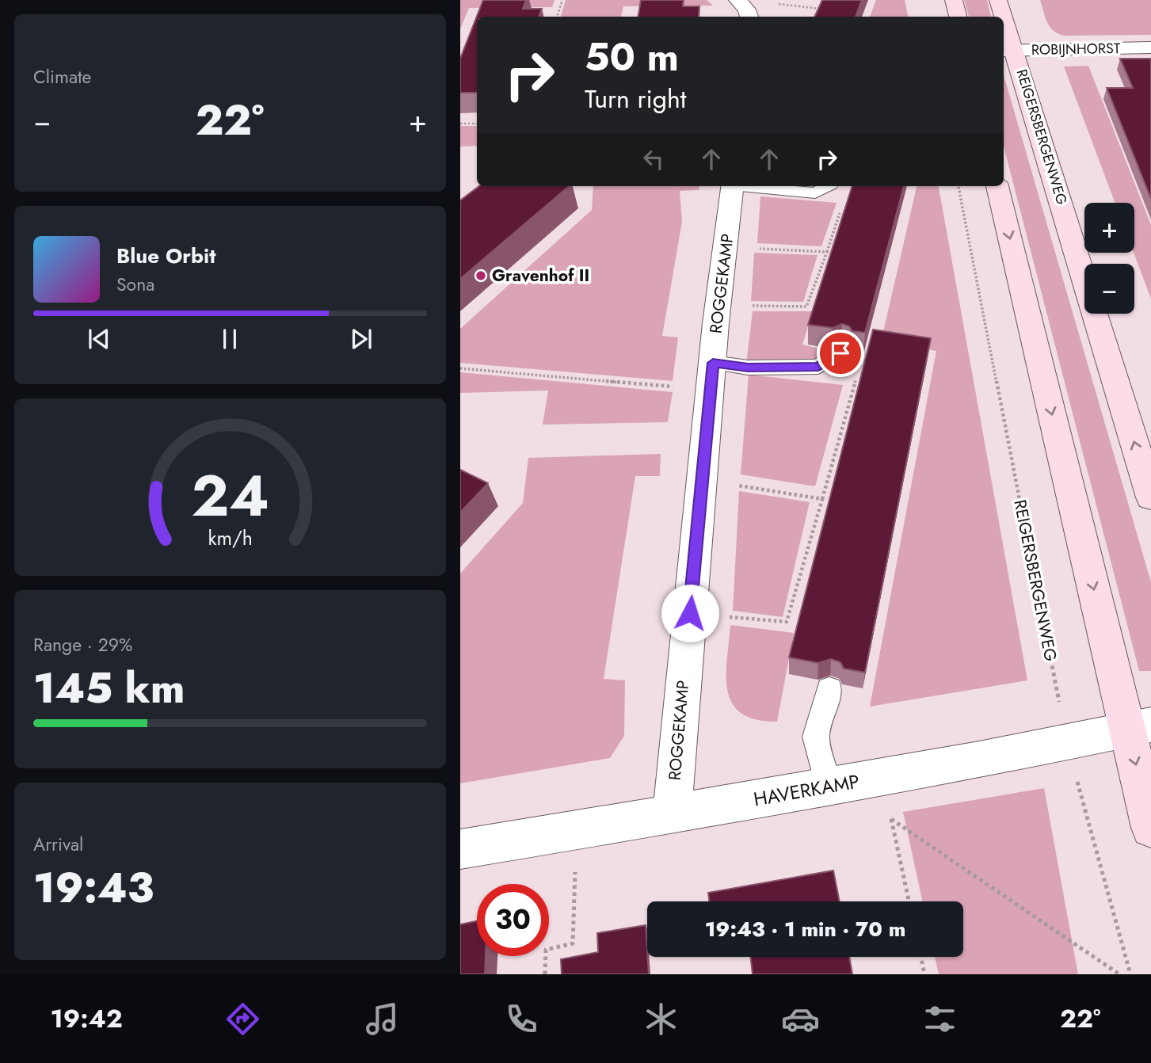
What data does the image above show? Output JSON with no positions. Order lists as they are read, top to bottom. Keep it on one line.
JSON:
{"streets":{"street":["ROBIJNHORST","REIGERSBERGENWEG","ROGGEKAMP","HAVERKAMP"]},"crossings":[["ROBIJNHORST","REIGERSBERGENWEG"],["REIGERSBERGENWEG","HAVERKAMP"],["ROGGEKAMP","HAVERKAMP"]],"places":["Gravenhof II"],"page":{"tile":["Climate",["Range · 29%","145 km"],["Arrival","19:43"]],"turn":["50 m","Turn right"],"heat":["−","22°","+"],"map_buttons":["+","−"],"song":["Blue Orbit","Sona"],"limit":"30","trip":"19:43 · 1 min · 70 m","tabs":["19:42","22°"],"gauge":["24","km/h"]}}
